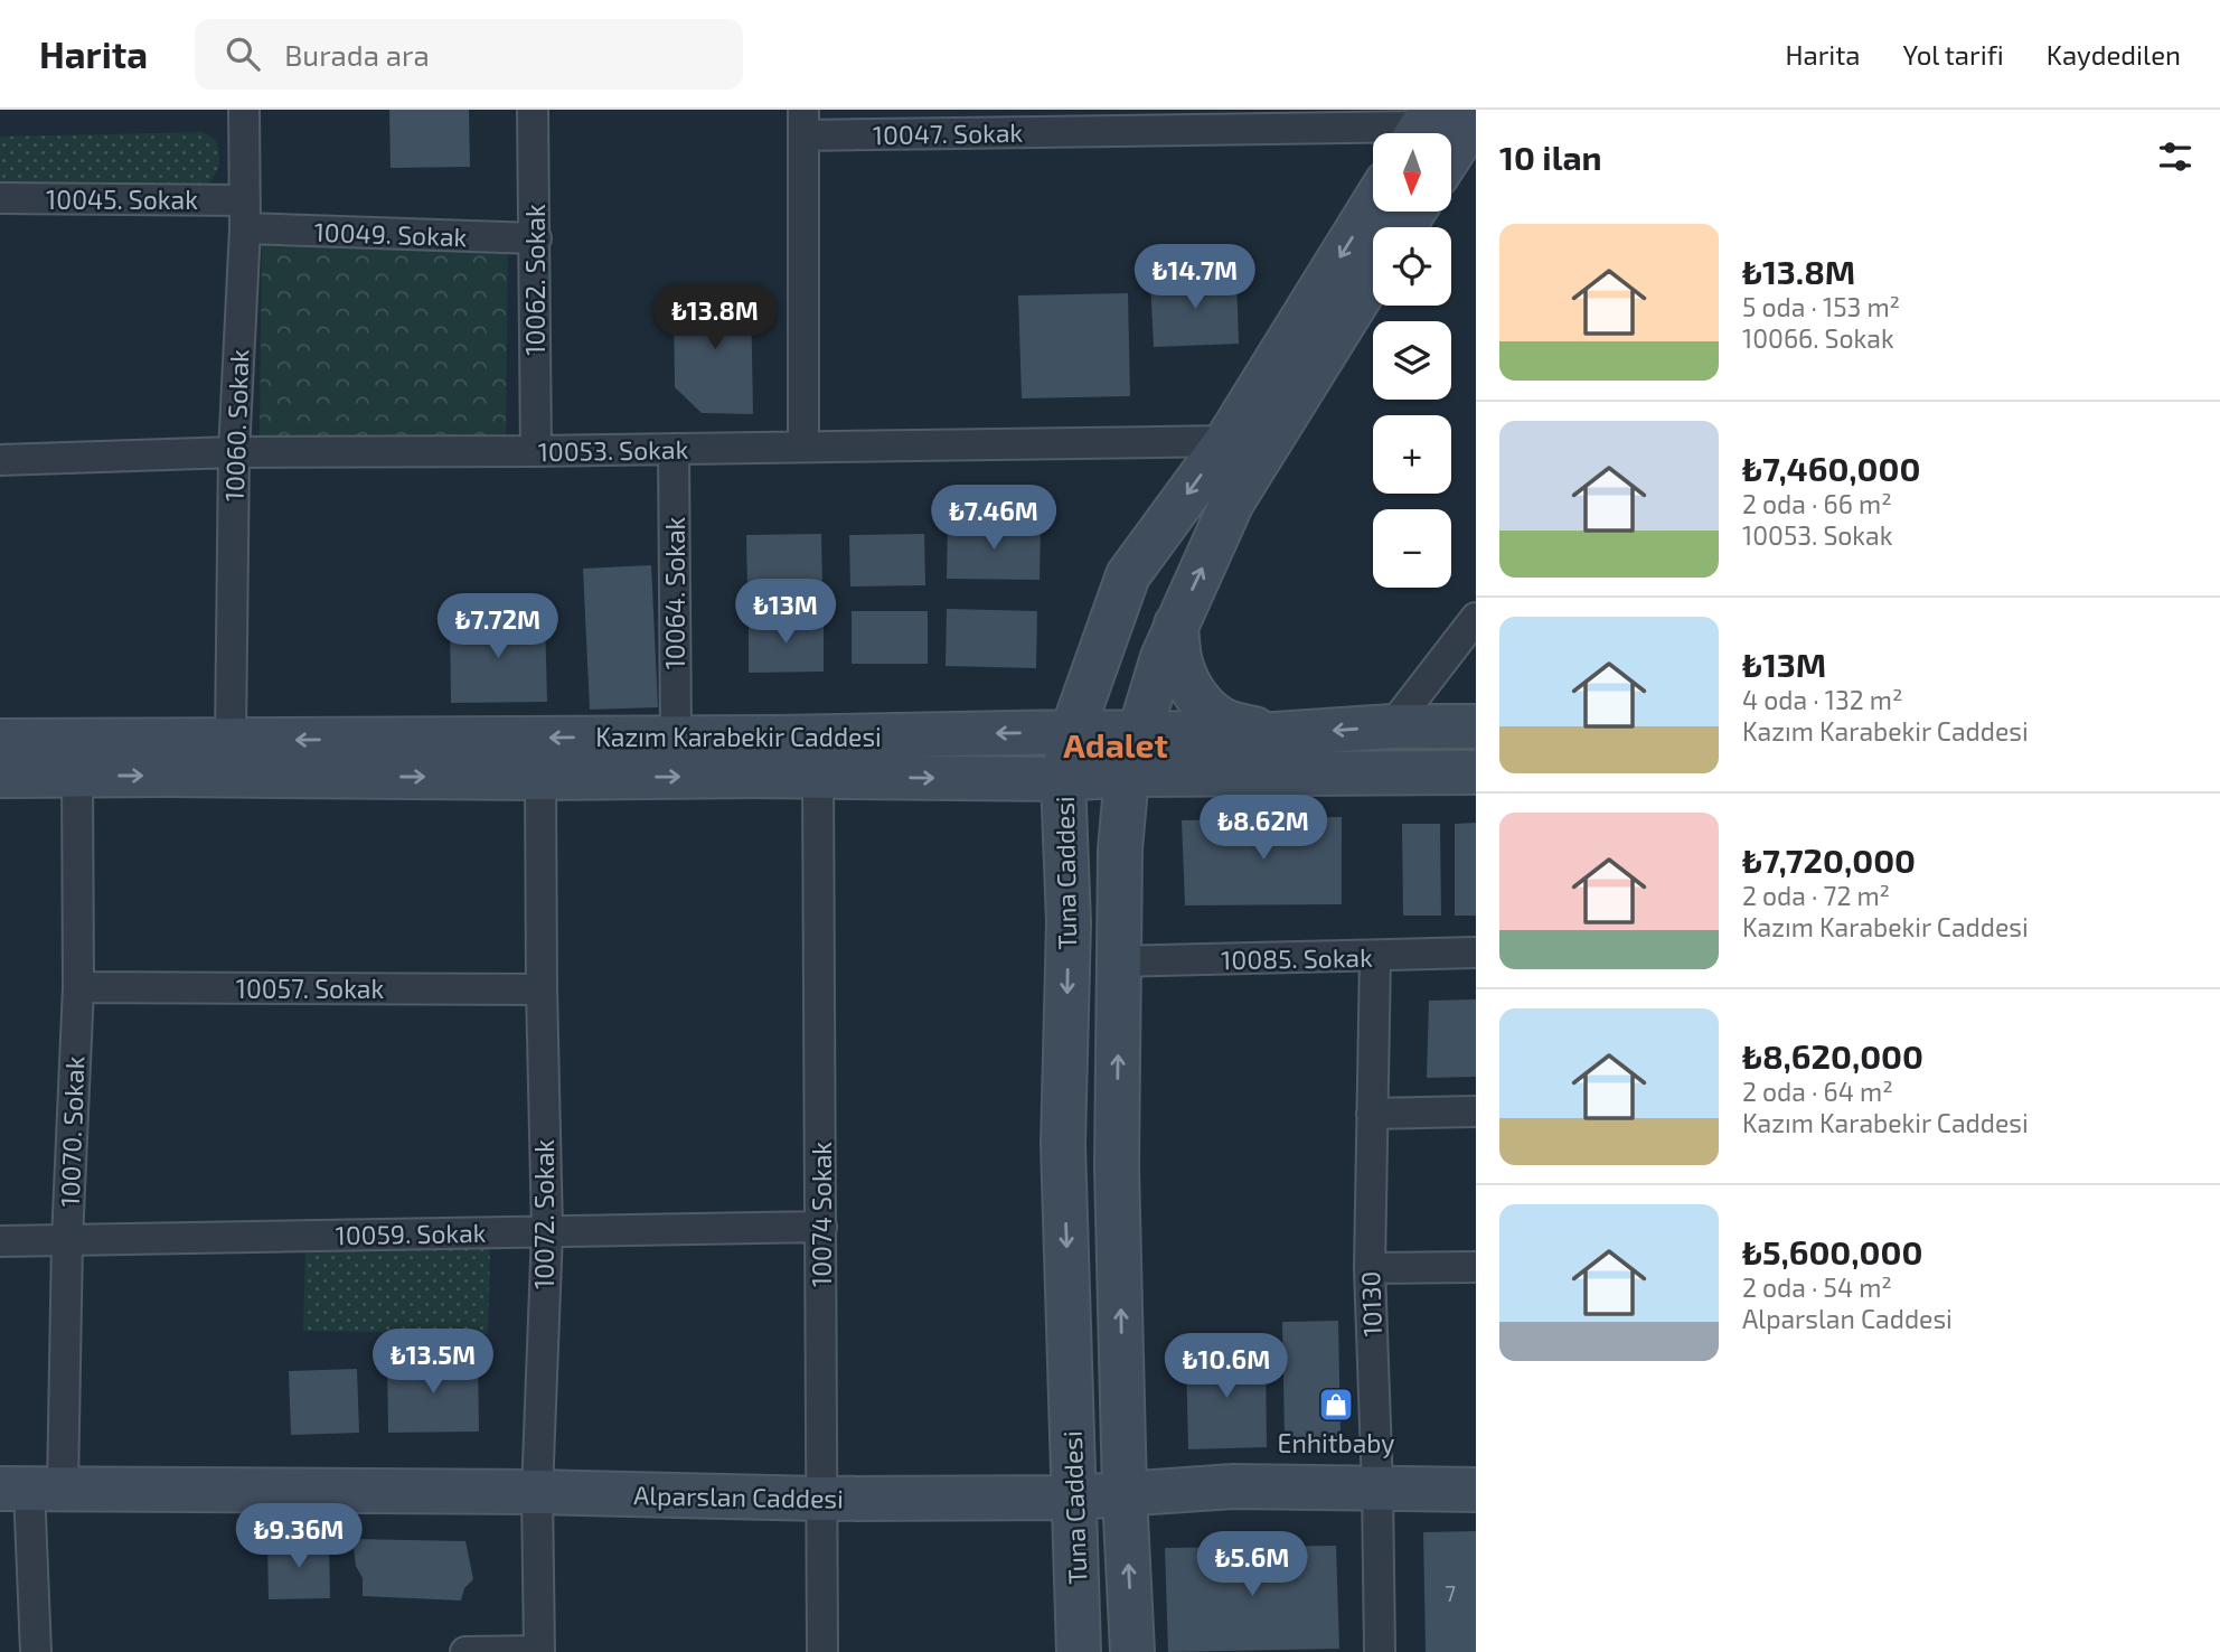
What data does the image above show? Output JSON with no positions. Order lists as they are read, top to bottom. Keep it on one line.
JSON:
{"streets":{"street":["10047. Sokak","10045. Sokak","10049. Sokak","10062. Sokak","10060. Sokak","10053. Sokak","10064. Sokak","Kazım Karabekir Caddesi","Tuna Caddesi","10085. Sokak","10057. Sokak","10070. Sokak","10072. Sokak","10074 Sokak","10059. Sokak","10130","Alparslan Caddesi"]},"crossings":[["10045. Sokak","10049. Sokak"],["10045. Sokak","10060. Sokak"],["10049. Sokak","10062. Sokak"],["10049. Sokak","10060. Sokak"],["10062. Sokak","10053. Sokak"],["10060. Sokak","10053. Sokak"],["10060. Sokak","Kazım Karabekir Caddesi"],["10053. Sokak","10064. Sokak"],["10053. Sokak","Tuna Caddesi"],["10064. Sokak","Kazım Karabekir Caddesi"],["Kazım Karabekir Caddesi","Tuna Caddesi"],["Kazım Karabekir Caddesi","10070. Sokak"],["Kazım Karabekir Caddesi","10072. Sokak"],["Kazım Karabekir Caddesi","10074 Sokak"],["Tuna Caddesi","10085. Sokak"],["Tuna Caddesi","Alparslan Caddesi"],["10085. Sokak","10130"],["10057. Sokak","10070. Sokak"],["10057. Sokak","10072. Sokak"],["10070. Sokak","10059. Sokak"],["10070. Sokak","Alparslan Caddesi"],["10072. Sokak","10059. Sokak"],["10072. Sokak","Alparslan Caddesi"],["10074 Sokak","10059. Sokak"],["10074 Sokak","Alparslan Caddesi"],["10130","Alparslan Caddesi"]],"districts":["Adalet"],"places":{"shop":["Enhitbaby"]},"house_numbers":["7"],"north":"bottom","page":{"header":"Harita","search":"Burada ara","nav":["Harita","Yol tarifi","Kaydedilen"],"heading":"10 ilan","map_buttons":["+","−"],"list":[{"name":"₺13.8M","note":"5 oda · 153 m² · 10066. Sokak"},{"name":"₺7,460,000","note":"2 oda · 66 m² · 10053. Sokak"},{"name":"₺13M","note":"4 oda · 132 m² · Kazım Karabekir Caddesi"},{"name":"₺7,720,000","note":"2 oda · 72 m² · Kazım Karabekir Caddesi"},{"name":"₺8,620,000","note":"2 oda · 64 m² · Kazım Karabekir Caddesi"},{"name":"₺5,600,000","note":"2 oda · 54 m² · Alparslan Caddesi"}],"price":["₺14.7M","₺13.8M","₺7.46M","₺13M","₺7.72M","₺8.62M","₺13.5M","₺10.6M","₺9.36M","₺5.6M"]}}
